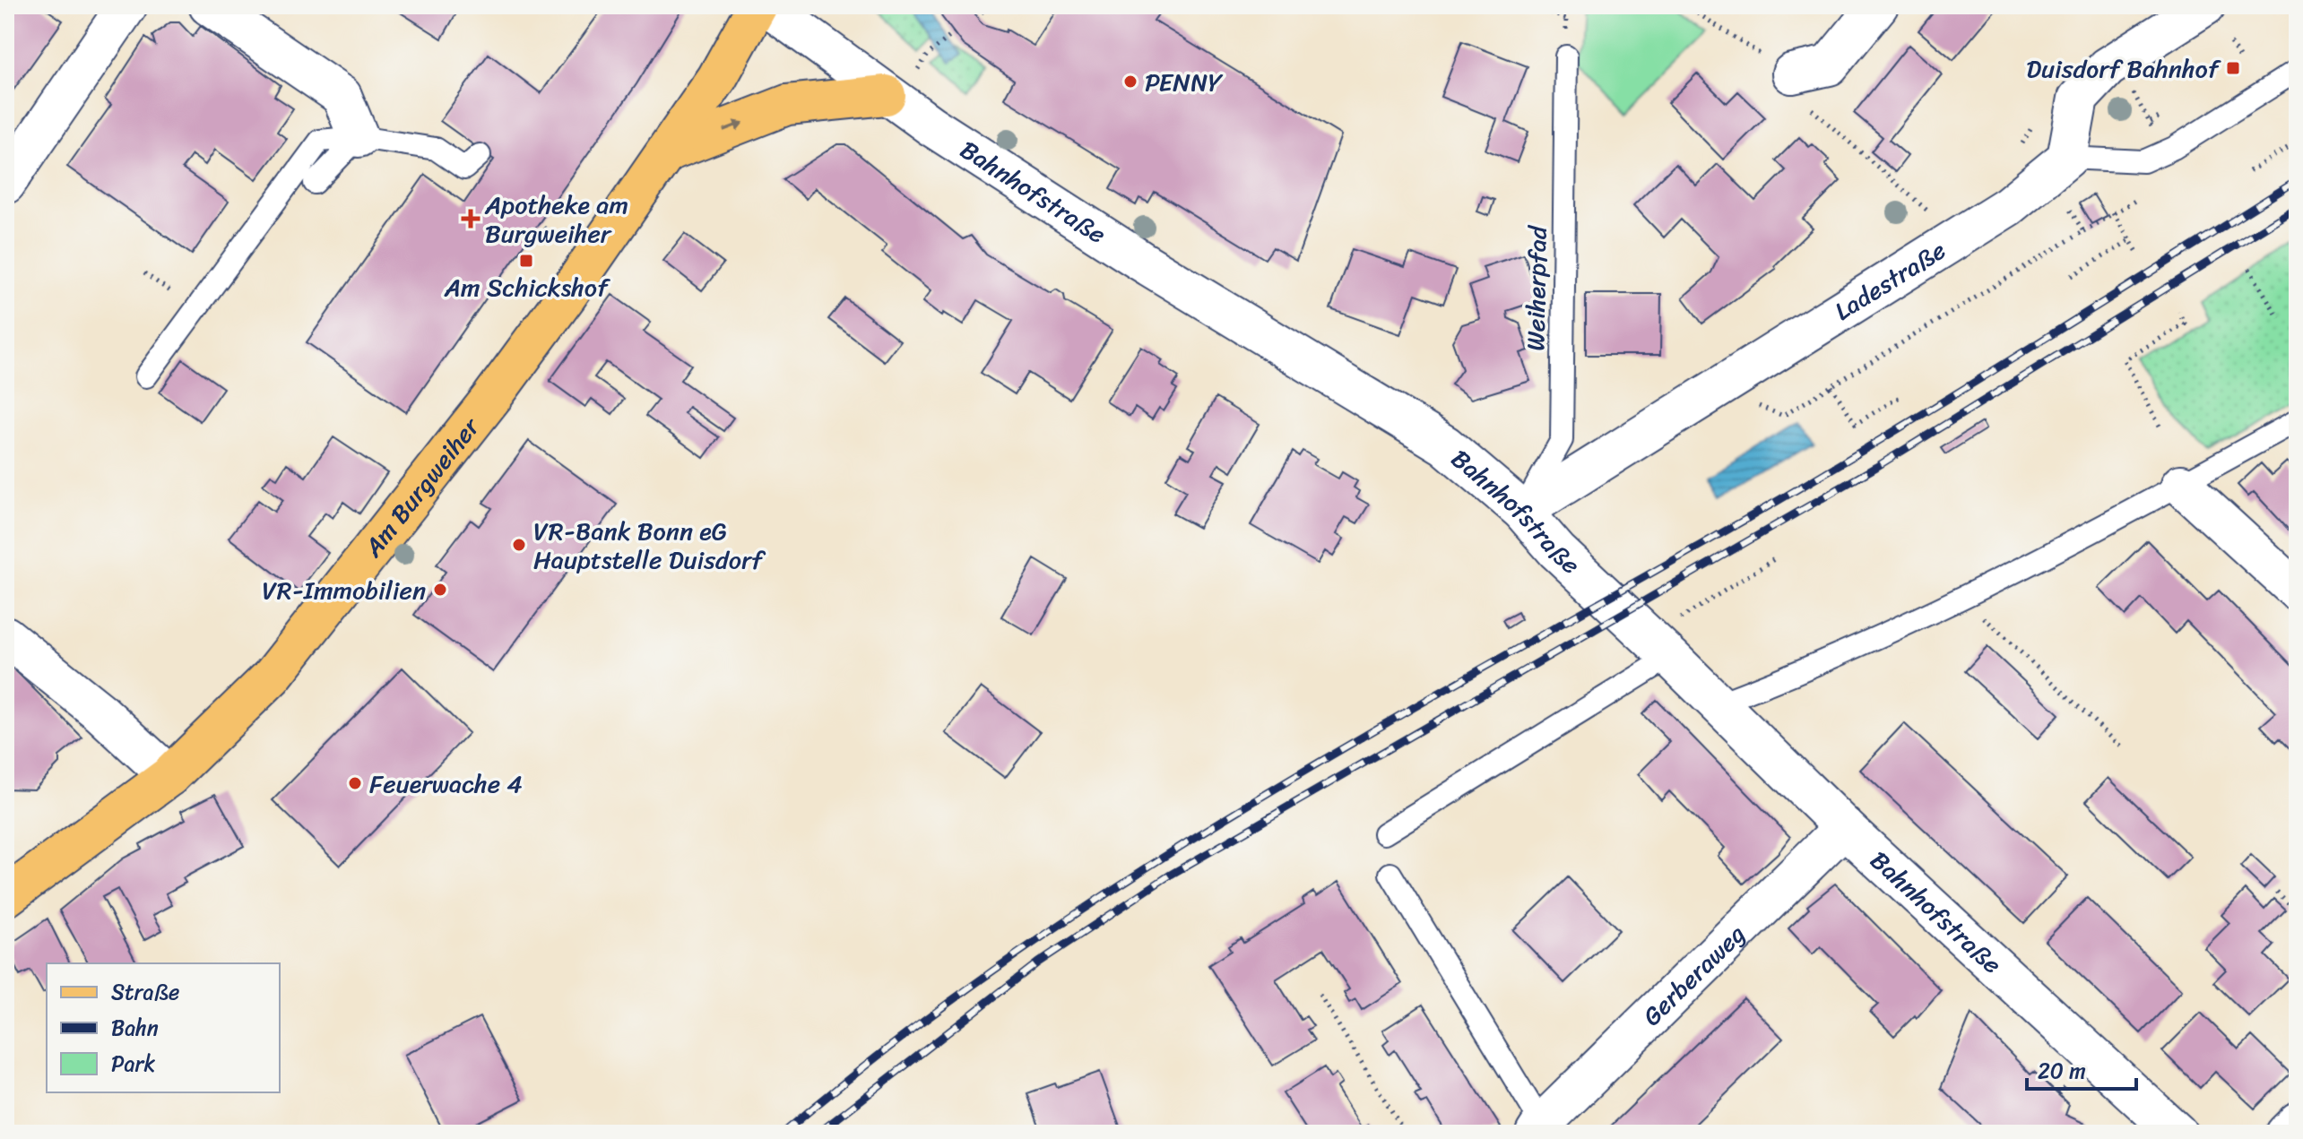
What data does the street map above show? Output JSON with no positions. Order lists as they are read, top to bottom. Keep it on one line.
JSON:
{"streets":{"main road":["Am Burgweiher"],"street":["Bahnhofstraße","Ladestraße","Gerberaweg"],"lane":["Weiherpfad"]},"crossings":[["Bahnhofstraße","Ladestraße"],["Bahnhofstraße","Weiherpfad"],["Bahnhofstraße","Gerberaweg"],["Ladestraße","Weiherpfad"]],"places":{"transit":["Duisdorf Bahnhof","Am Schickshof"],"other":["PENNY","VR-Bank Bonn eG Hauptstelle Duisdorf","VR-Immobilien","Feuerwache 4"],"health":["Apotheke am Burgweiher"]},"legend":["Straße","Bahn","Park"],"scale_bar":"20 m"}
